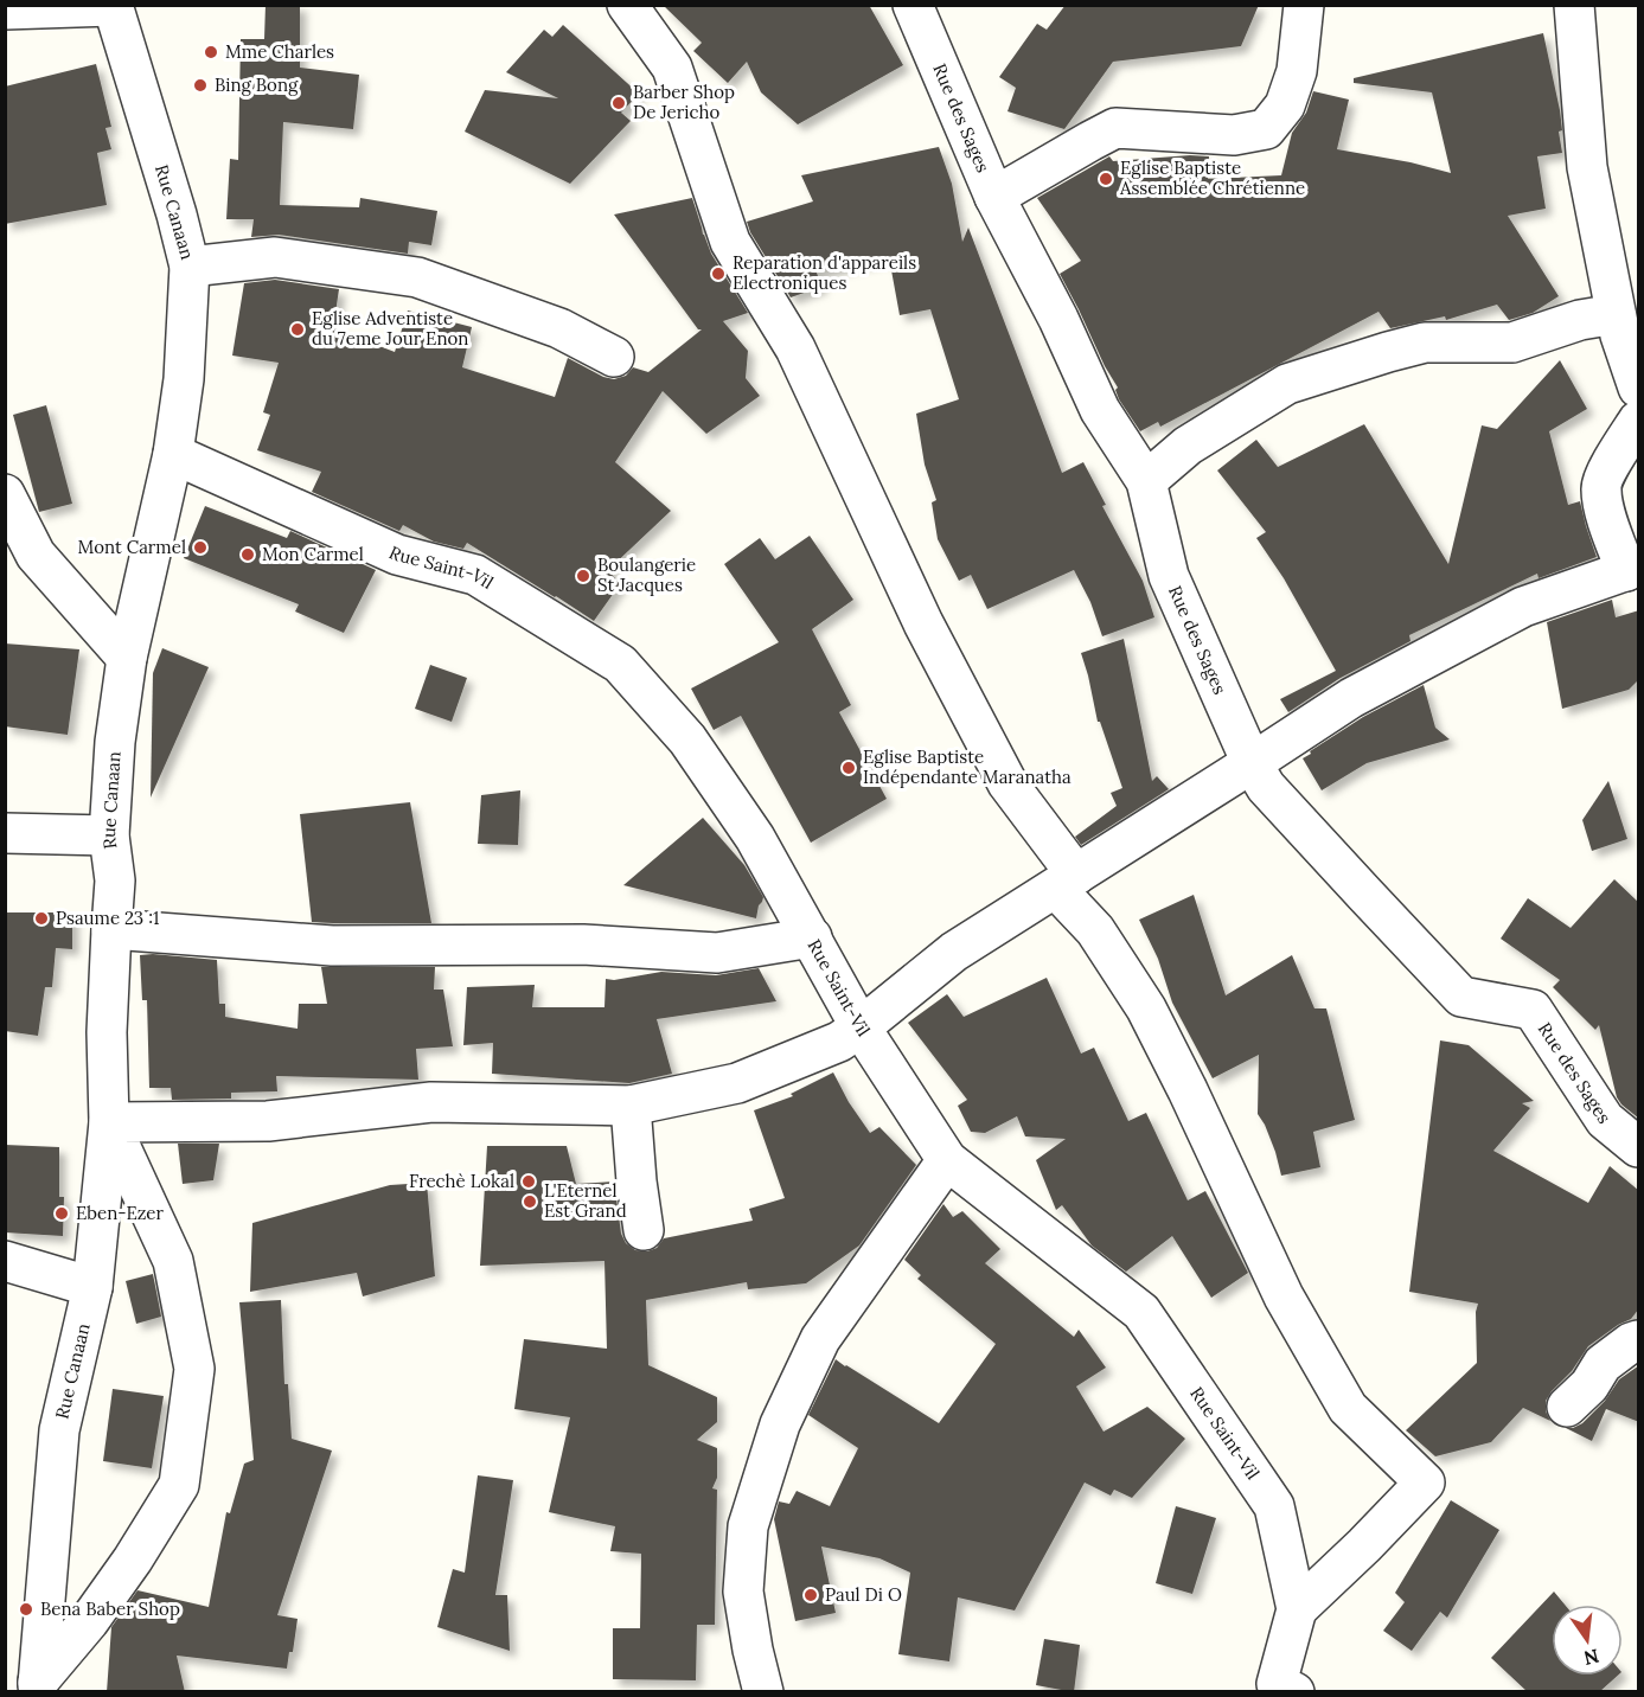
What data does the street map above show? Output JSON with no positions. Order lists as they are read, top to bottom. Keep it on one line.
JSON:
{"streets":{"street":["Rue des Sages","Rue Canaan","Rue Saint-Vil"]},"crossings":[["Rue Canaan","Rue Saint-Vil"]],"places":["Mme Charles","Bing Bong","Barber Shop De Jericho","Eglise Baptiste Assemblée Chrétienne","Reparation d'appareils Electroniques","Eglise Adventiste du 7eme Jour Enon","Mont Carmel","Mon Carmel","Boulangerie St Jacques","Eglise Baptiste Indépendante Maranatha","Psaume 23 :1","Frechè Lokal","L'Eternel Est Grand","Eben-Ezer","Paul Di O","Bena Baber Shop"],"north":"bottom"}
